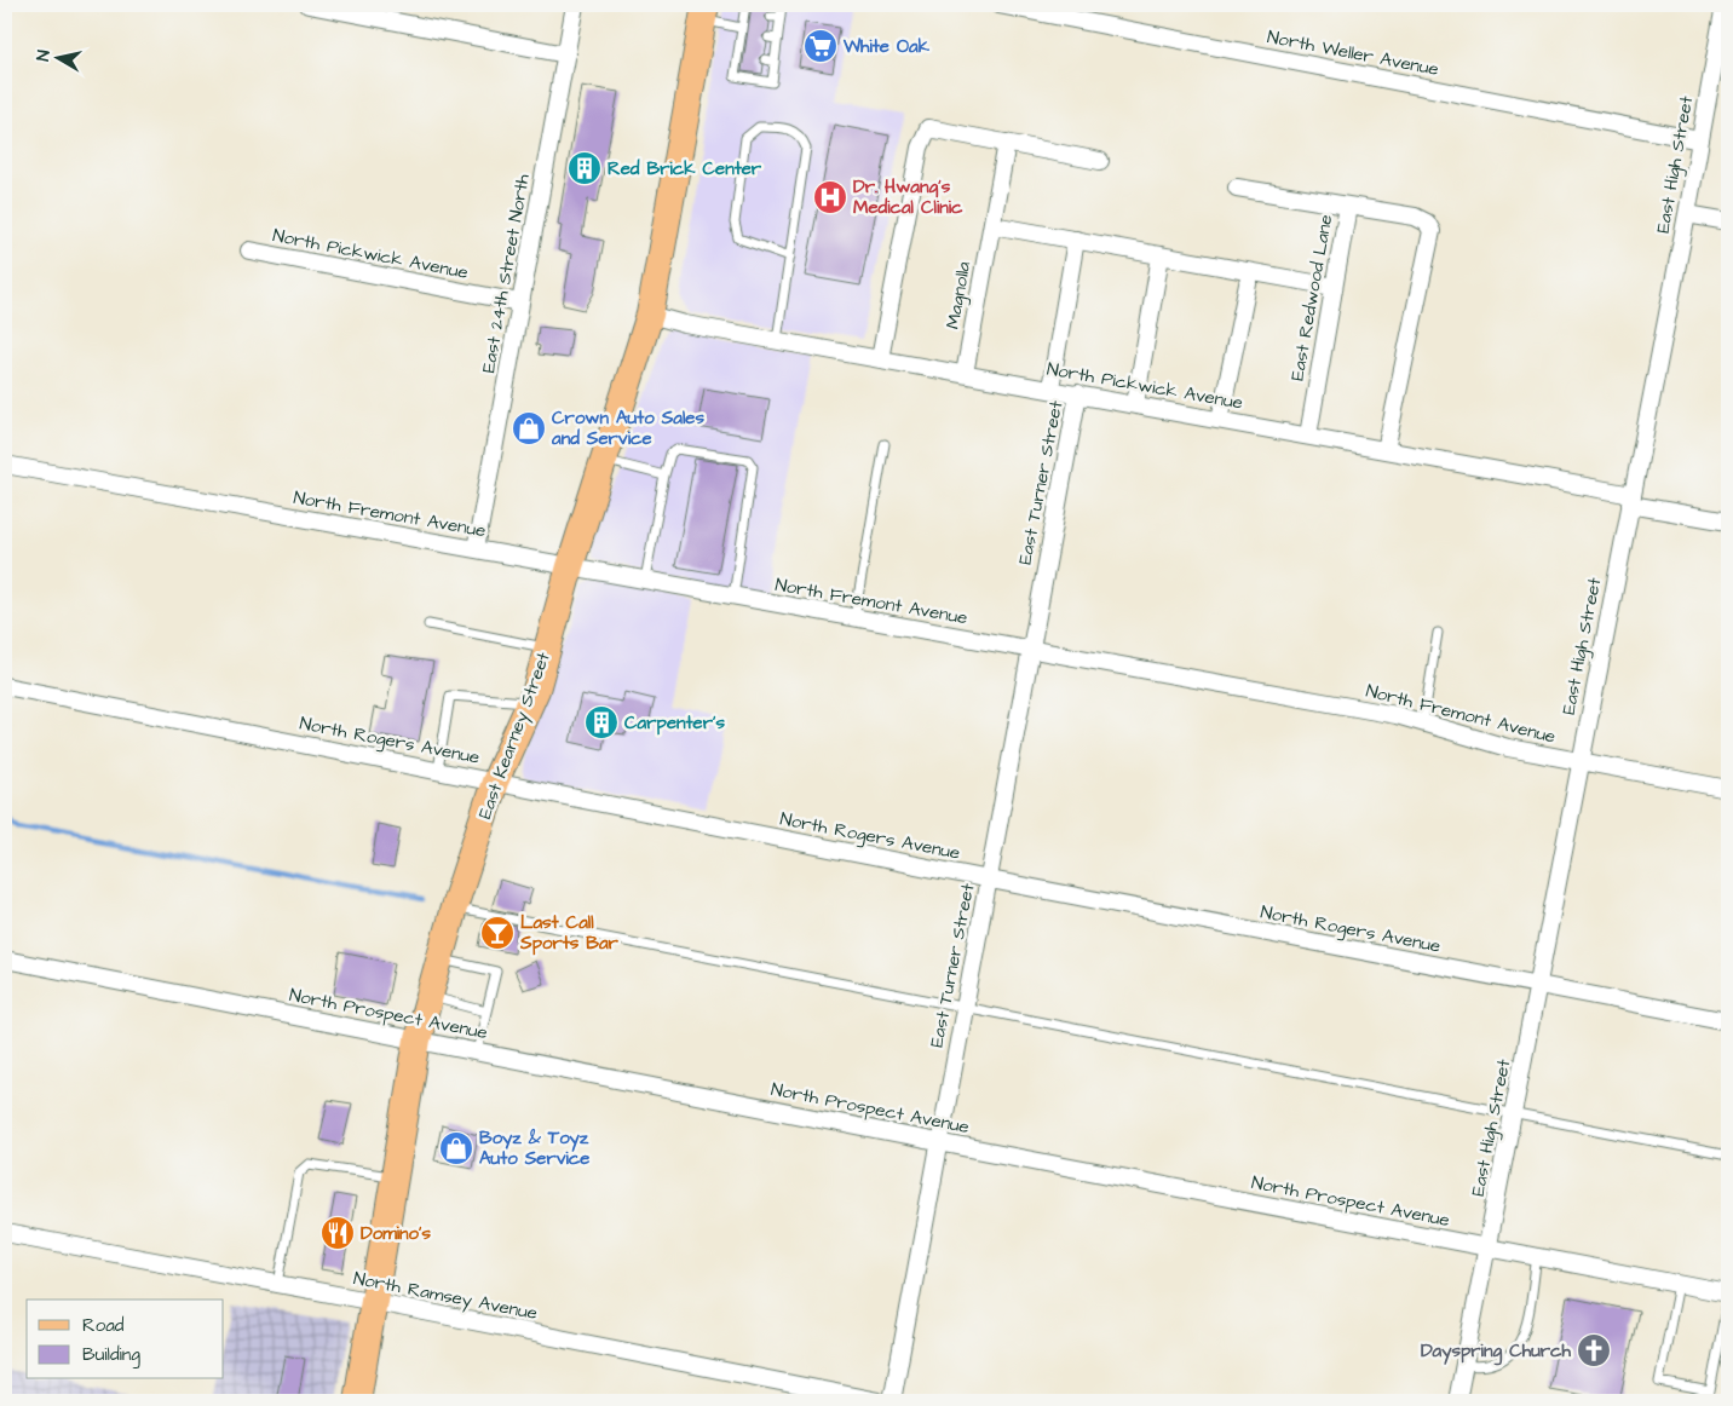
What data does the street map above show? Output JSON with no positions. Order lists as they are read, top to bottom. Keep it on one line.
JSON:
{"streets":{"main road":["East Kearney Street"],"street":["North Weller Avenue","East High Street","North Pickwick Avenue","East 24th Street North","Magnolla","East Redwood Lane","East Turner Street","North Fremont Avenue","North Rogers Avenue","North Prospect Avenue","North Ramsey Avenue"]},"crossings":[["North Weller Avenue","East High Street"],["East High Street","North Pickwick Avenue"],["East High Street","North Fremont Avenue"],["East High Street","North Rogers Avenue"],["East High Street","North Prospect Avenue"],["North Pickwick Avenue","East 24th Street North"],["North Pickwick Avenue","Magnolla"],["North Pickwick Avenue","East Redwood Lane"],["North Pickwick Avenue","East Turner Street"],["North Pickwick Avenue","East Kearney Street"],["East 24th Street North","North Fremont Avenue"],["East Turner Street","North Fremont Avenue"],["East Turner Street","North Rogers Avenue"],["East Turner Street","North Prospect Avenue"],["North Fremont Avenue","East Kearney Street"],["East Kearney Street","North Rogers Avenue"],["East Kearney Street","North Prospect Avenue"],["East Kearney Street","North Ramsey Avenue"]],"places":{"supermarket":["White Oak"],"building":["Red Brick Center","Carpenter's"],"hospital":["Dr. Hwang's Medical Clinic"],"shop":["Crown Auto Sales and Service","Boyz & Toyz Auto Service"],"bar":["Last Call Sports Bar"],"restaurant":["Domino's"],"church":["Dayspring Church"]},"legend":["Road","Building"],"north":"left"}
